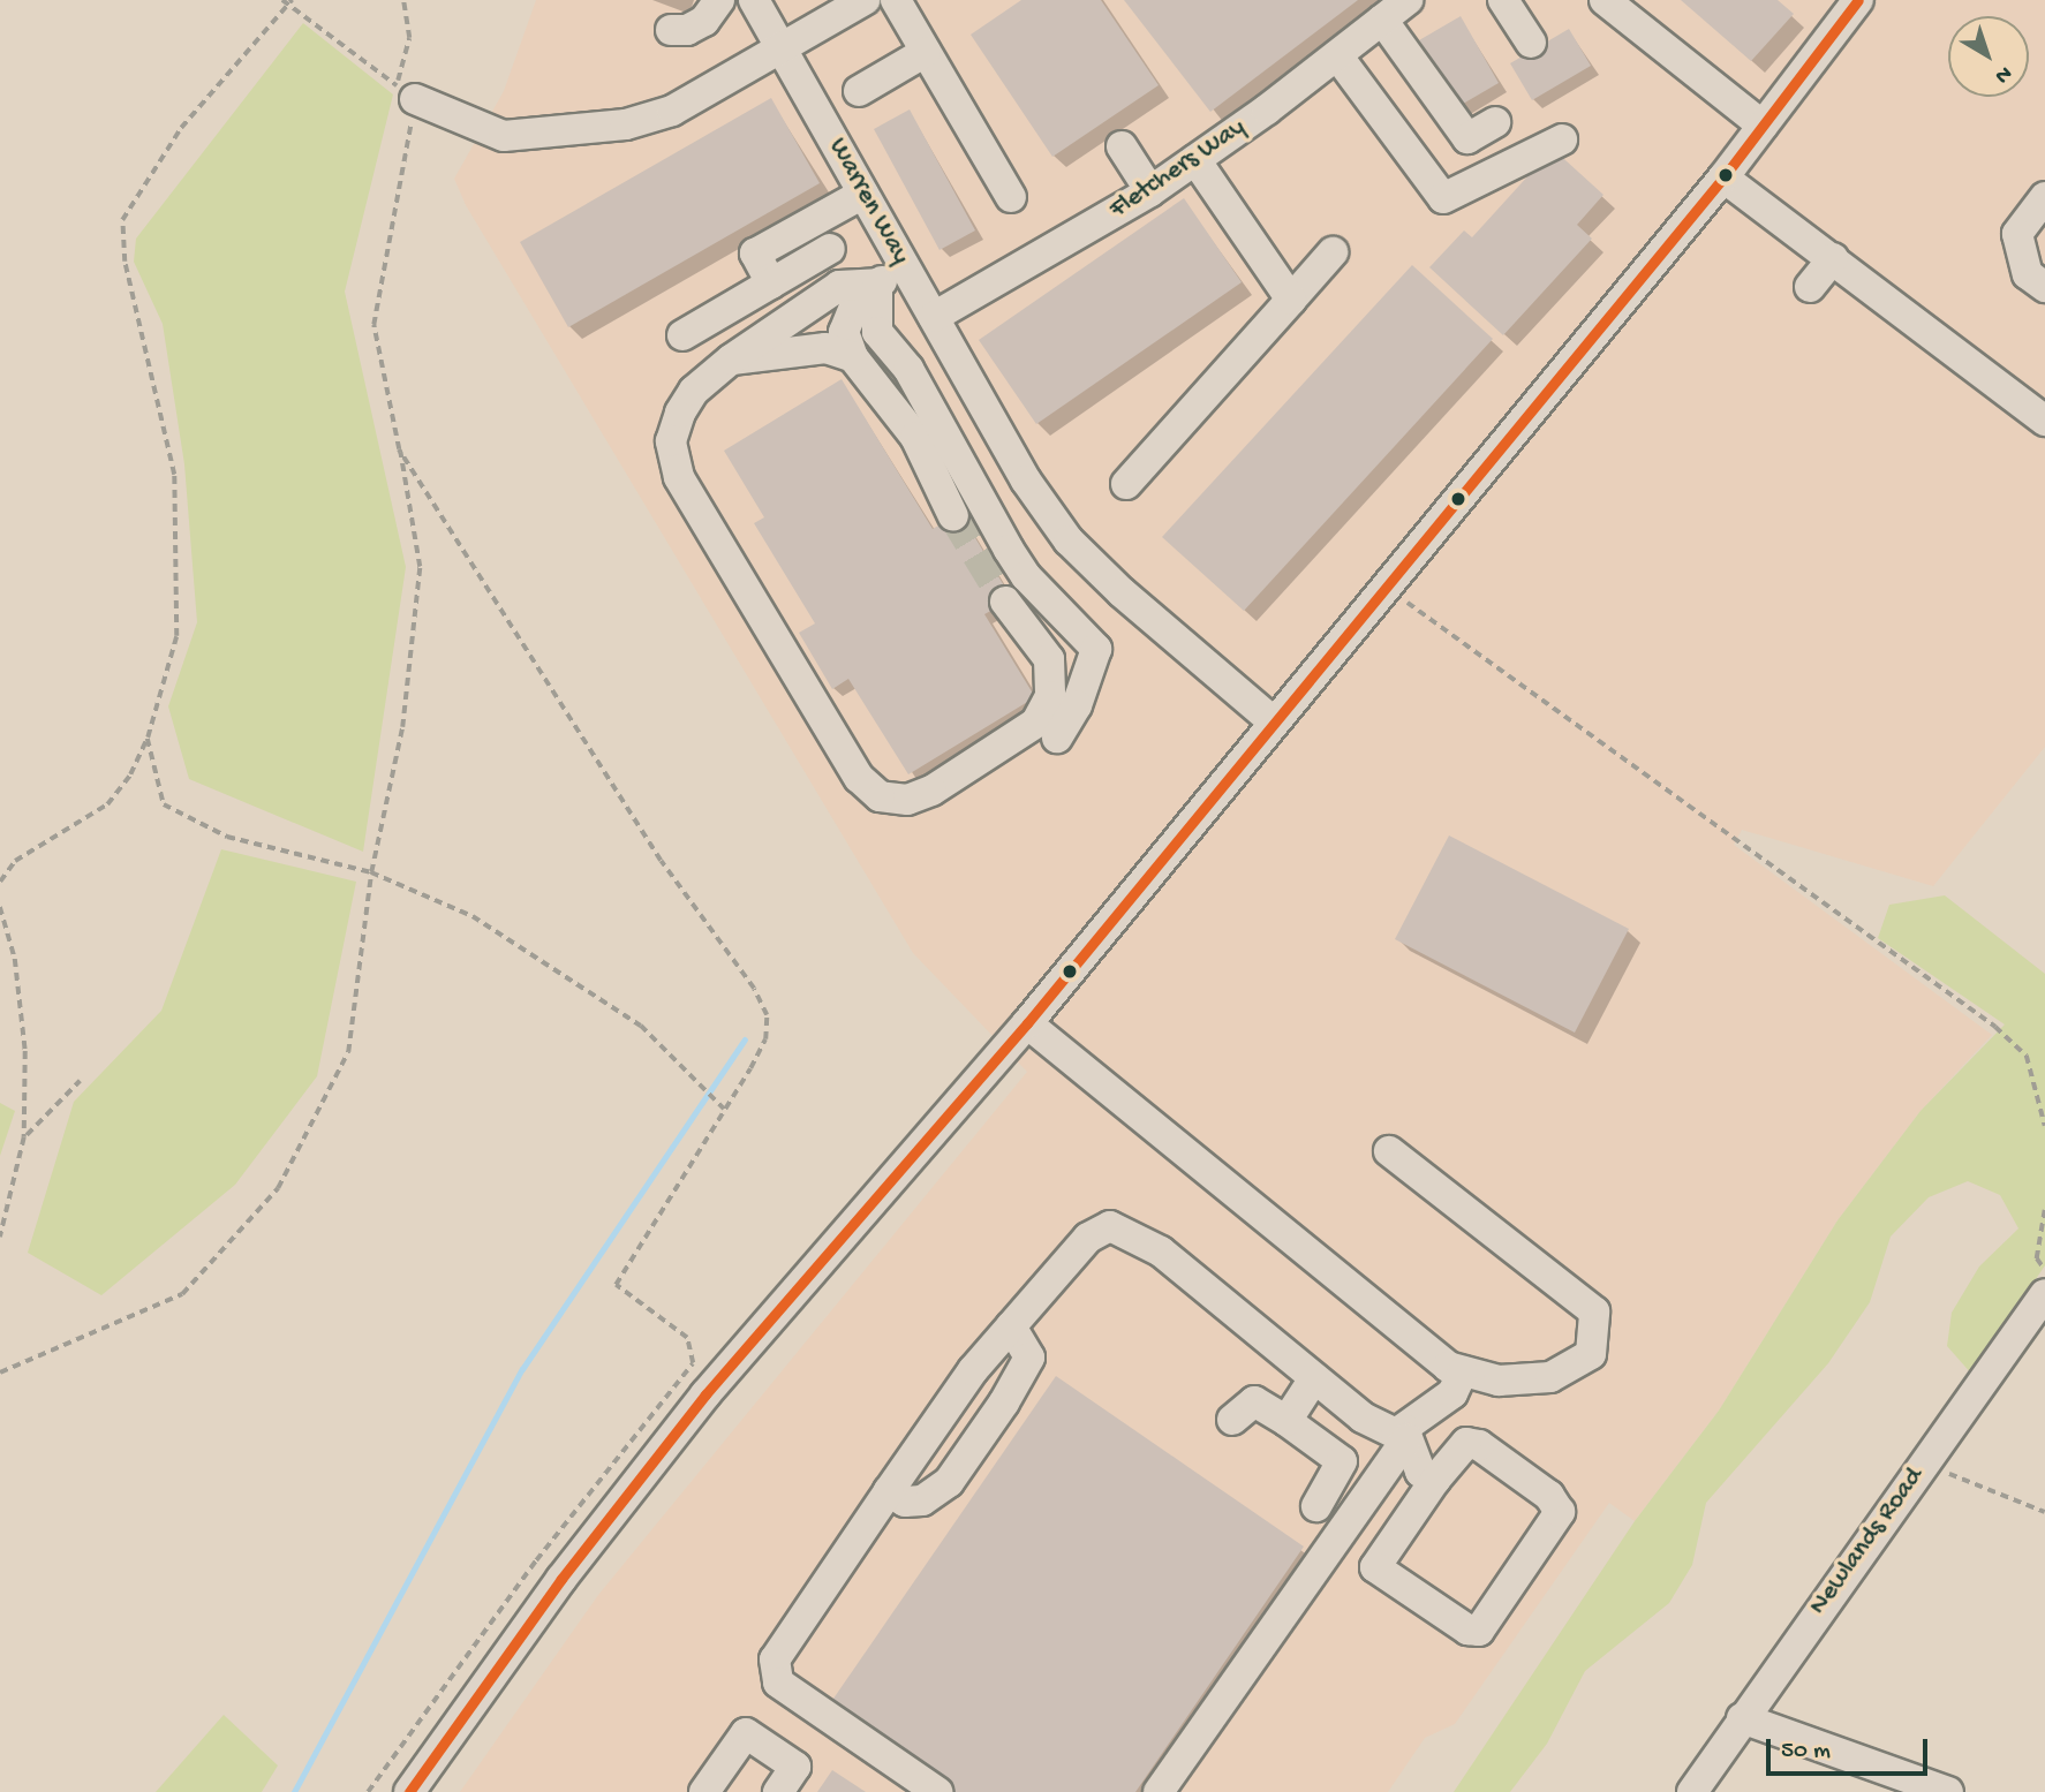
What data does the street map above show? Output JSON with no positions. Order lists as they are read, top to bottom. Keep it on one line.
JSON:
{"streets":{"street":["Fletchers Way","Warren Way","Newlands Road"]},"crossings":[["Fletchers Way","Warren Way"]],"scale_bar":"50 m","north":"bottom right"}
